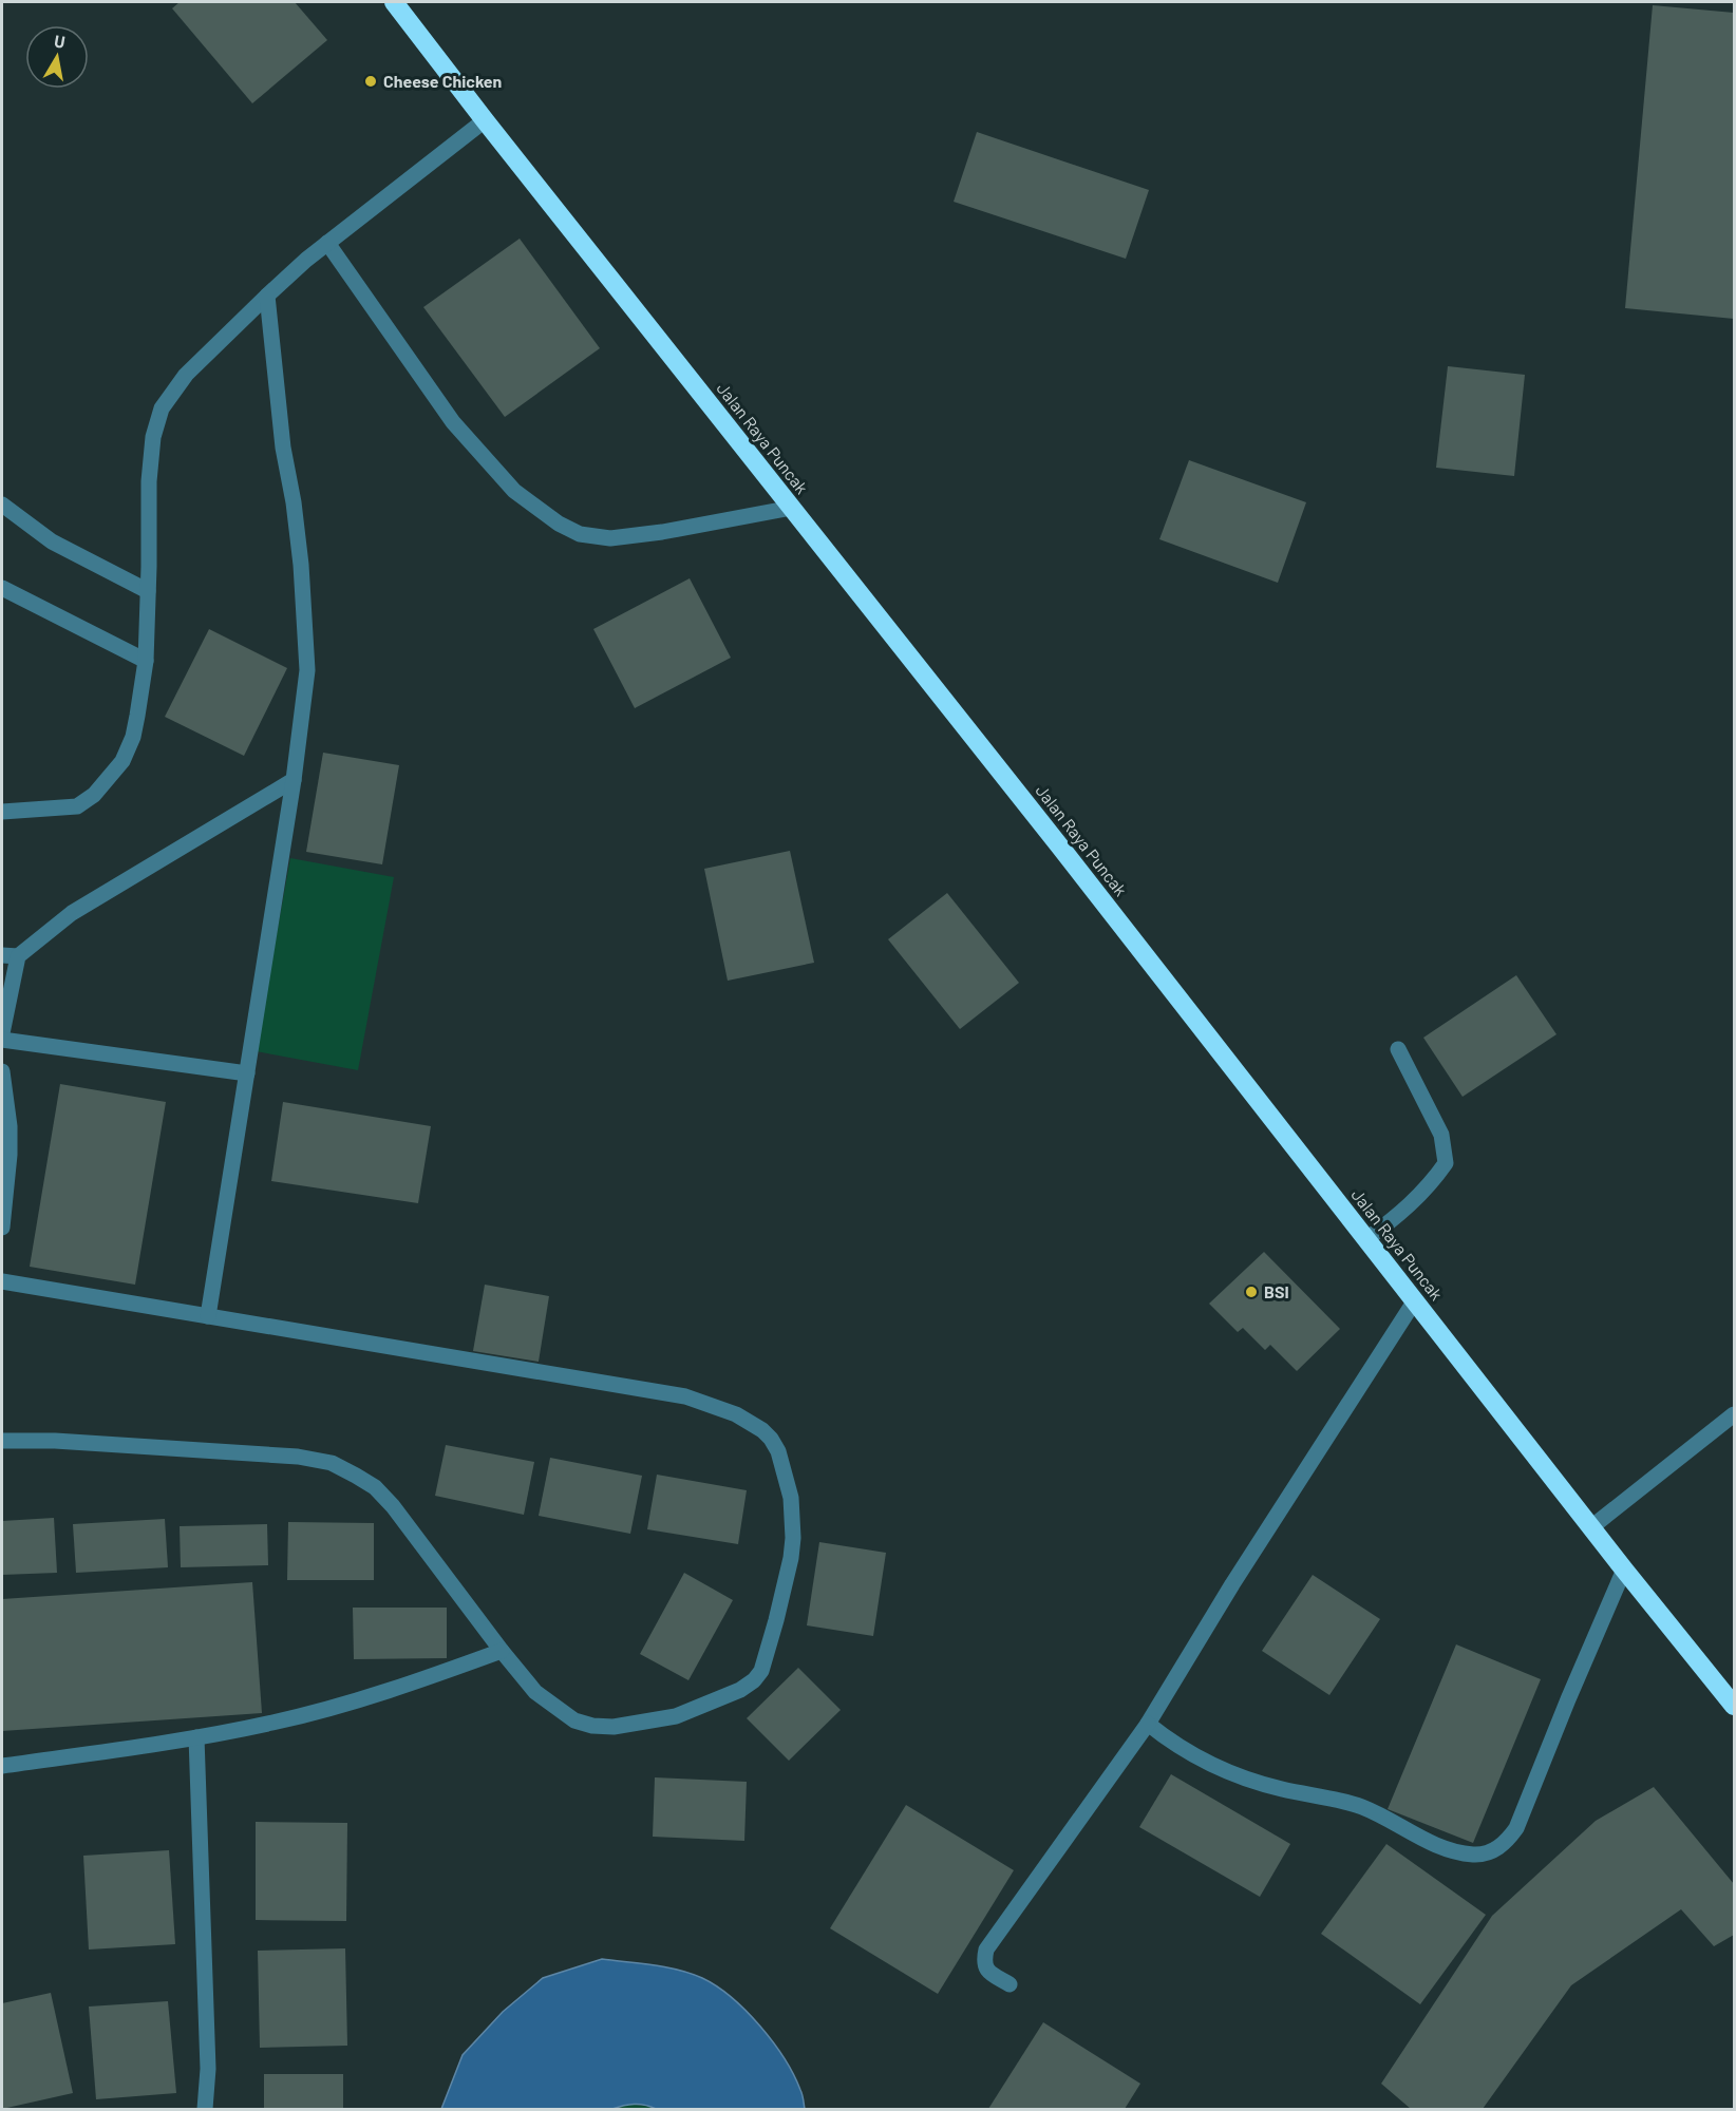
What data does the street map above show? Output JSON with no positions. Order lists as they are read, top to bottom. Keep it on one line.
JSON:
{"streets":{"highway":["Jalan Raya Puncak"]},"places":["Cheese Chicken","BSI"],"north":"top"}
